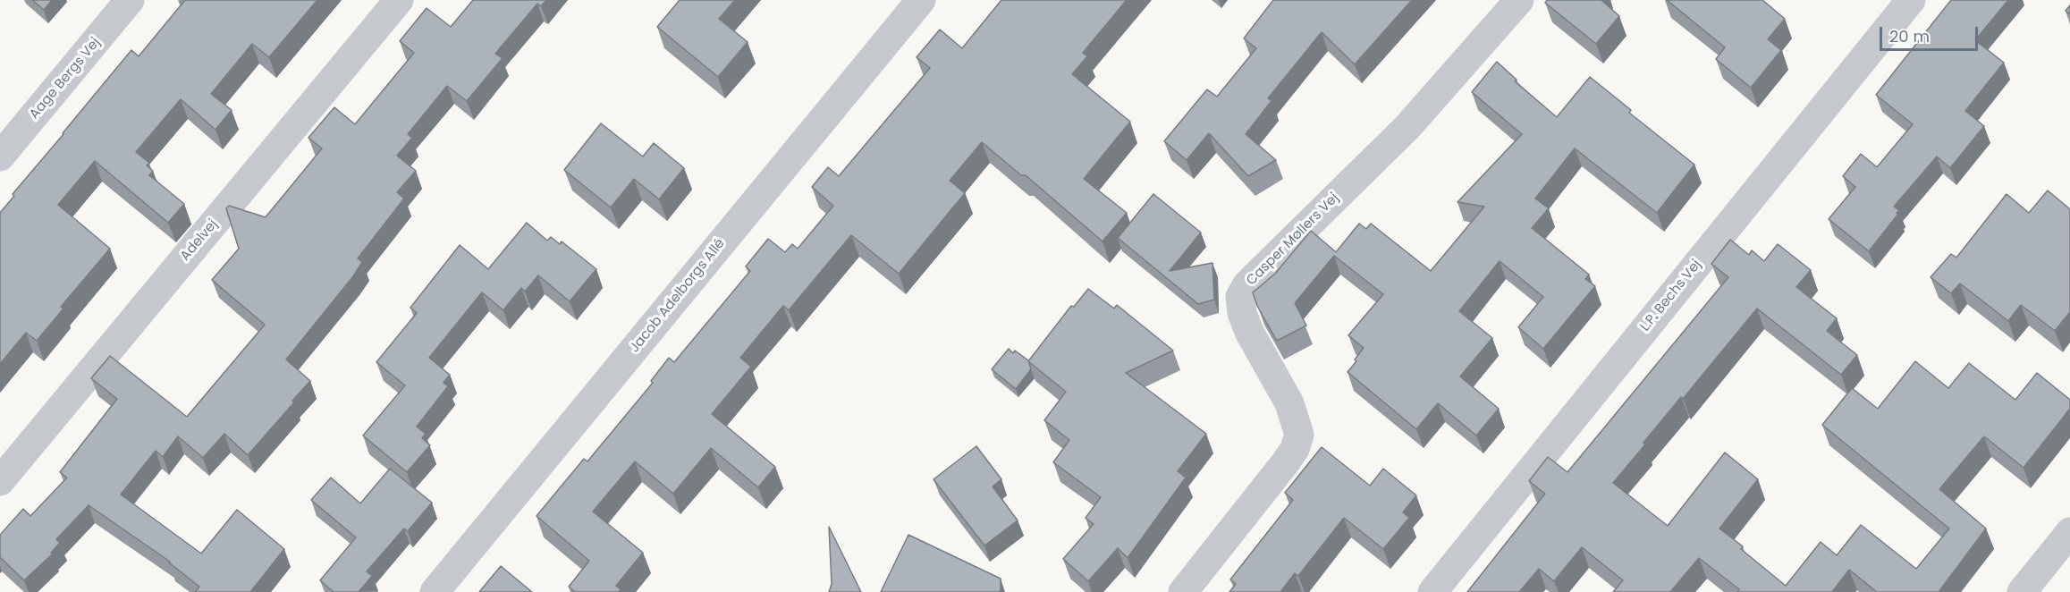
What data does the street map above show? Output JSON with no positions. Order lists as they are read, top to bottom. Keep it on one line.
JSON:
{"streets":{"street":["Aage Bergs Vej","Casper Møllers Vej","Adelvej","Jacob Adelborgs Allé","L.P. Bechs Vej"]},"scale_bar":"20 m"}
